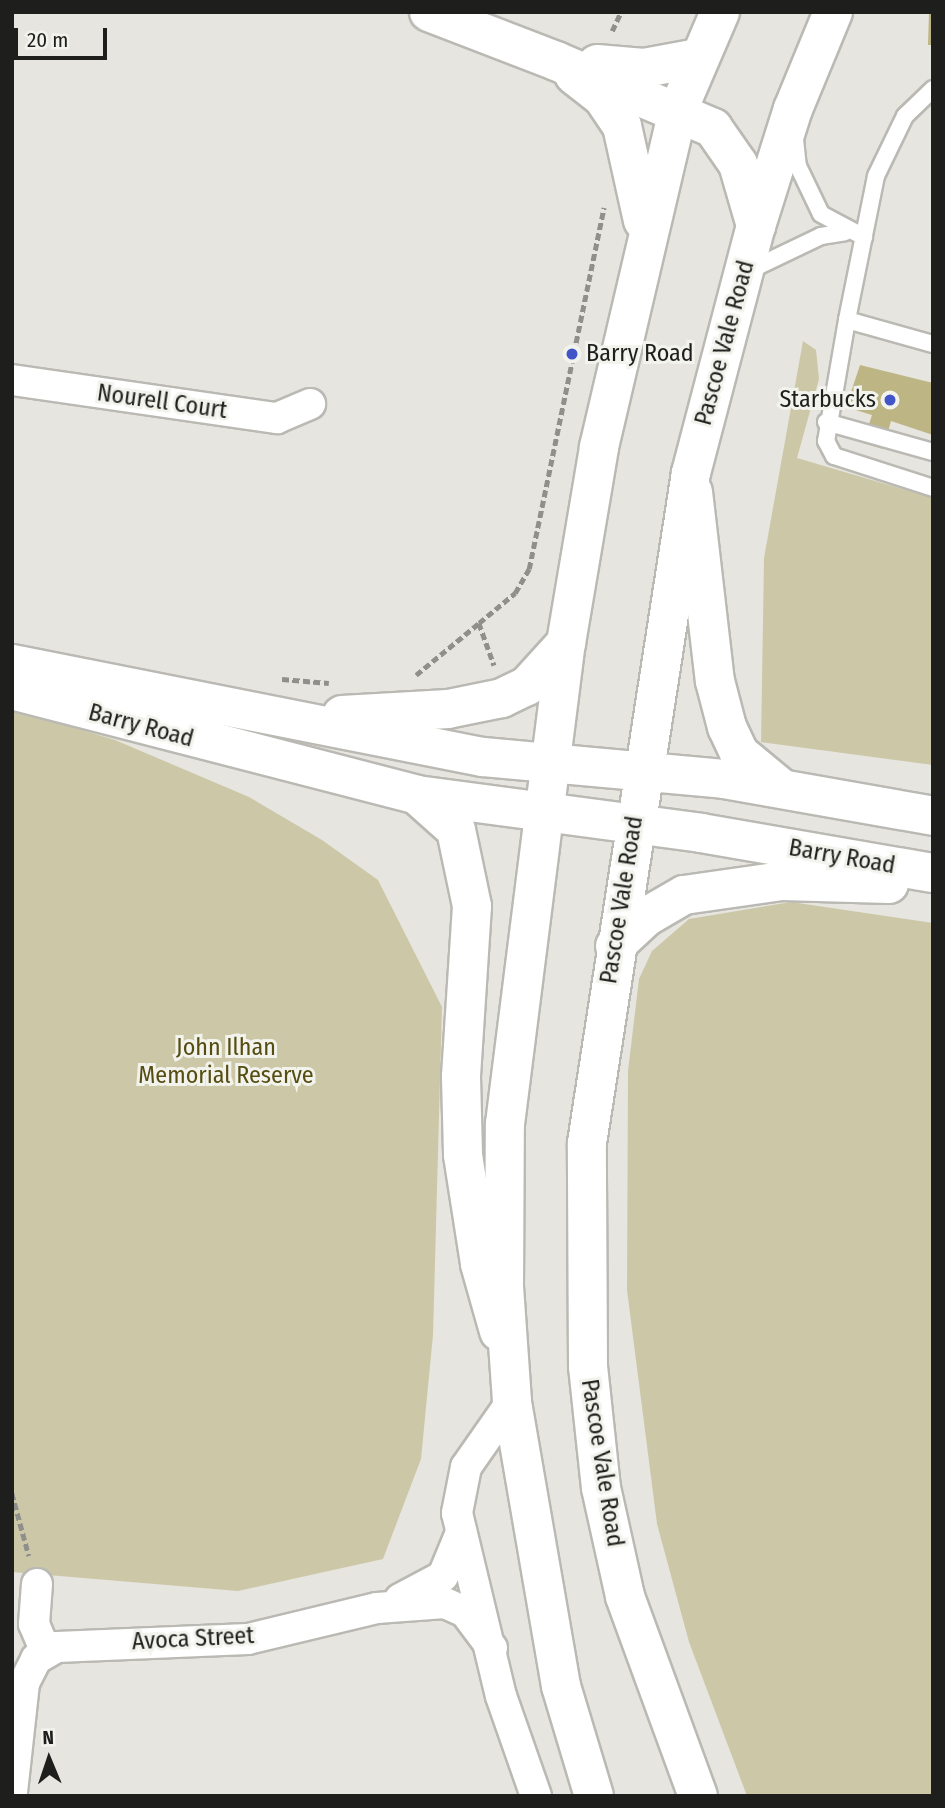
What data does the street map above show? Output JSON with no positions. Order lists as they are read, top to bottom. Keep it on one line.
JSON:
{"streets":{"main road":["Pascoe Vale Road","Barry Road"],"street":["Nourell Court","Avoca Street"]},"crossings":[["Pascoe Vale Road","Barry Road"]],"parks":["John Ilhan Memorial Reserve"],"places":["Barry Road","Starbucks"],"scale_bar":"20 m","north":"top"}
